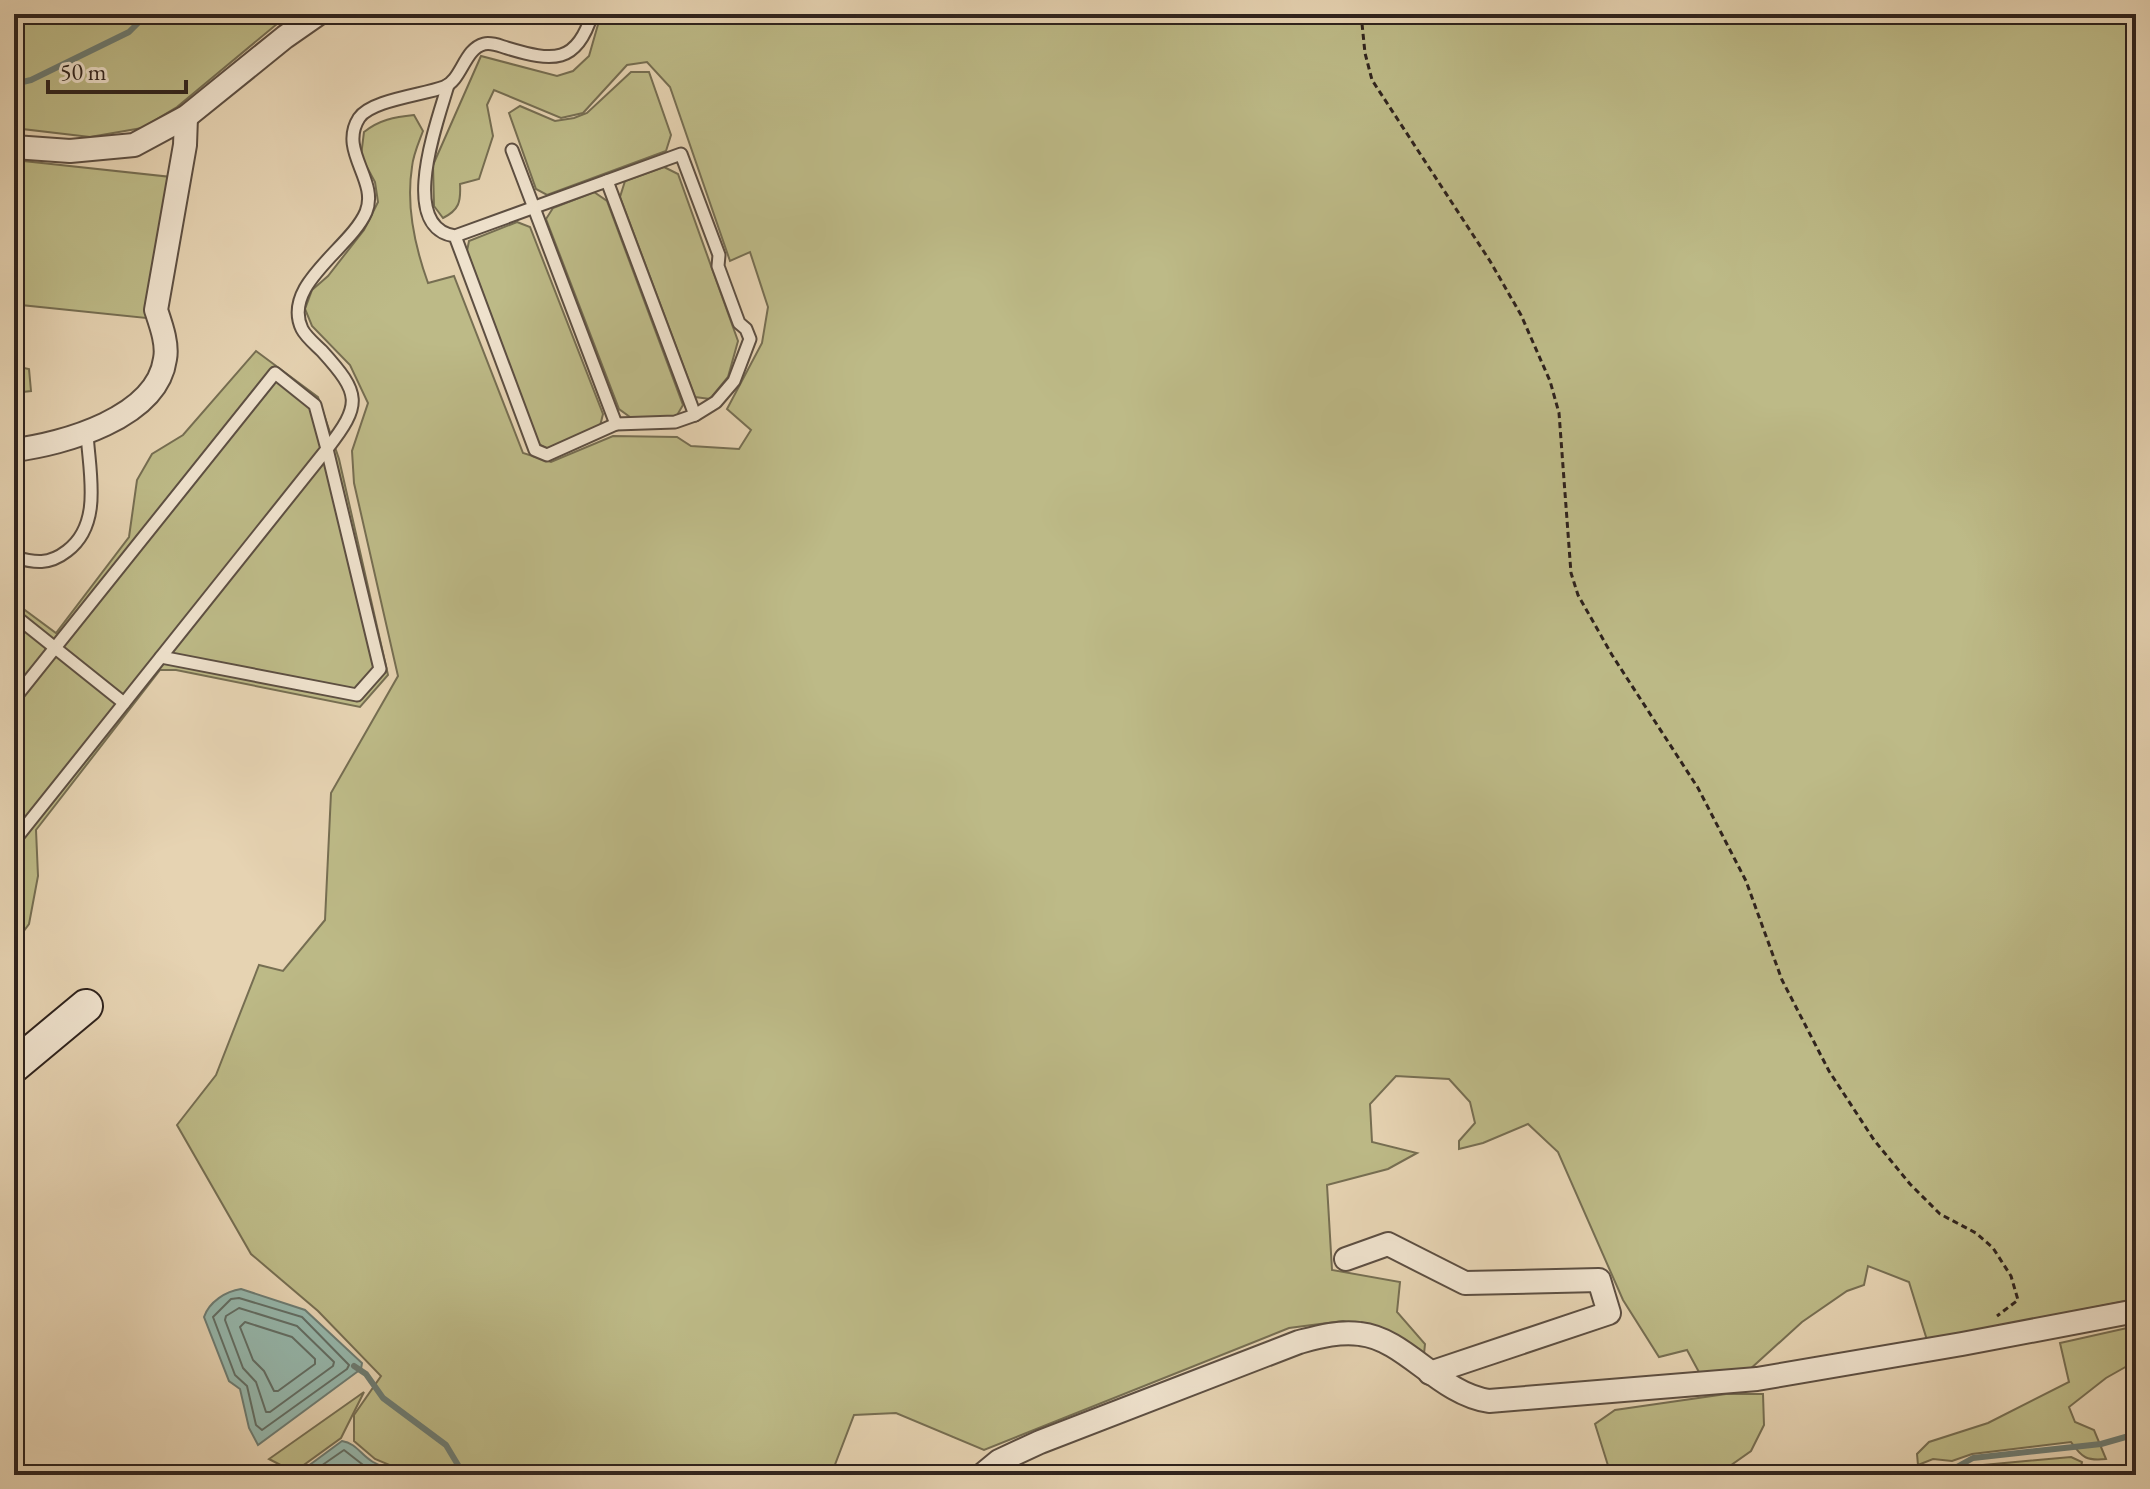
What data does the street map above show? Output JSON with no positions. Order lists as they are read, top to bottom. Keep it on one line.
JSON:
{"scale_bar":"50 m"}
